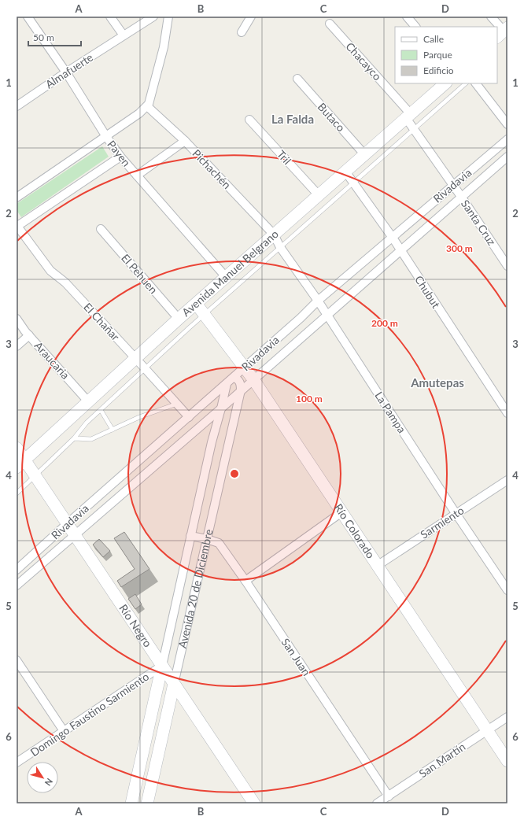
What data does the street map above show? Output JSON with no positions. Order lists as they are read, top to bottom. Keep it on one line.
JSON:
{"streets":{"street":["Chacayco","Almafuerte","Butaco","Payen","Tril","Pichachén","Rivadavia","Santa Cruz","El Pehuen","Avenida Manuel Belgrano","Chubut","El Chañar","Araucaria","La Pampa","Sarmiento","Río Colorado","Avenida 20 de Diciembre","Río Negro","San Juan","Domingo Faustino Sarmiento","San Martín"]},"crossings":[["Chacayco","Santa Cruz"],["Chacayco","Avenida Manuel Belgrano"],["Almafuerte","Payen"],["Butaco","Avenida Manuel Belgrano"],["Payen","Avenida Manuel Belgrano"],["Tril","Avenida Manuel Belgrano"],["Pichachén","Avenida Manuel Belgrano"],["Pichachén","La Pampa"],["Rivadavia","Santa Cruz"],["Rivadavia","Chubut"],["Rivadavia","El Chañar"],["Rivadavia","La Pampa"],["Rivadavia","Río Colorado"],["Rivadavia","Avenida 20 de Diciembre"],["Rivadavia","Río Negro"],["Santa Cruz","Avenida Manuel Belgrano"],["El Pehuen","Avenida Manuel Belgrano"],["Avenida Manuel Belgrano","Chubut"],["Avenida Manuel Belgrano","El Chañar"],["Avenida Manuel Belgrano","Araucaria"],["Avenida Manuel Belgrano","La Pampa"],["Avenida Manuel Belgrano","Río Colorado"],["Avenida Manuel Belgrano","Río Negro"],["La Pampa","Sarmiento"],["Sarmiento","Río Colorado"],["Río Colorado","San Martín"],["Avenida 20 de Diciembre","Río Negro"],["Avenida 20 de Diciembre","San Juan"],["Avenida 20 de Diciembre","Domingo Faustino Sarmiento"],["Río Negro","Domingo Faustino Sarmiento"],["San Juan","San Martín"]],"districts":["La Falda","Amutepas"],"legend":["Calle","Parque","Edificio"],"scale_bar":"50 m","north":"bottom right","grid":{"columns":["A","B","C","D"],"rows":["1","2","3","4","5","6"]},"rings":["300 m","200 m","100 m"]}
